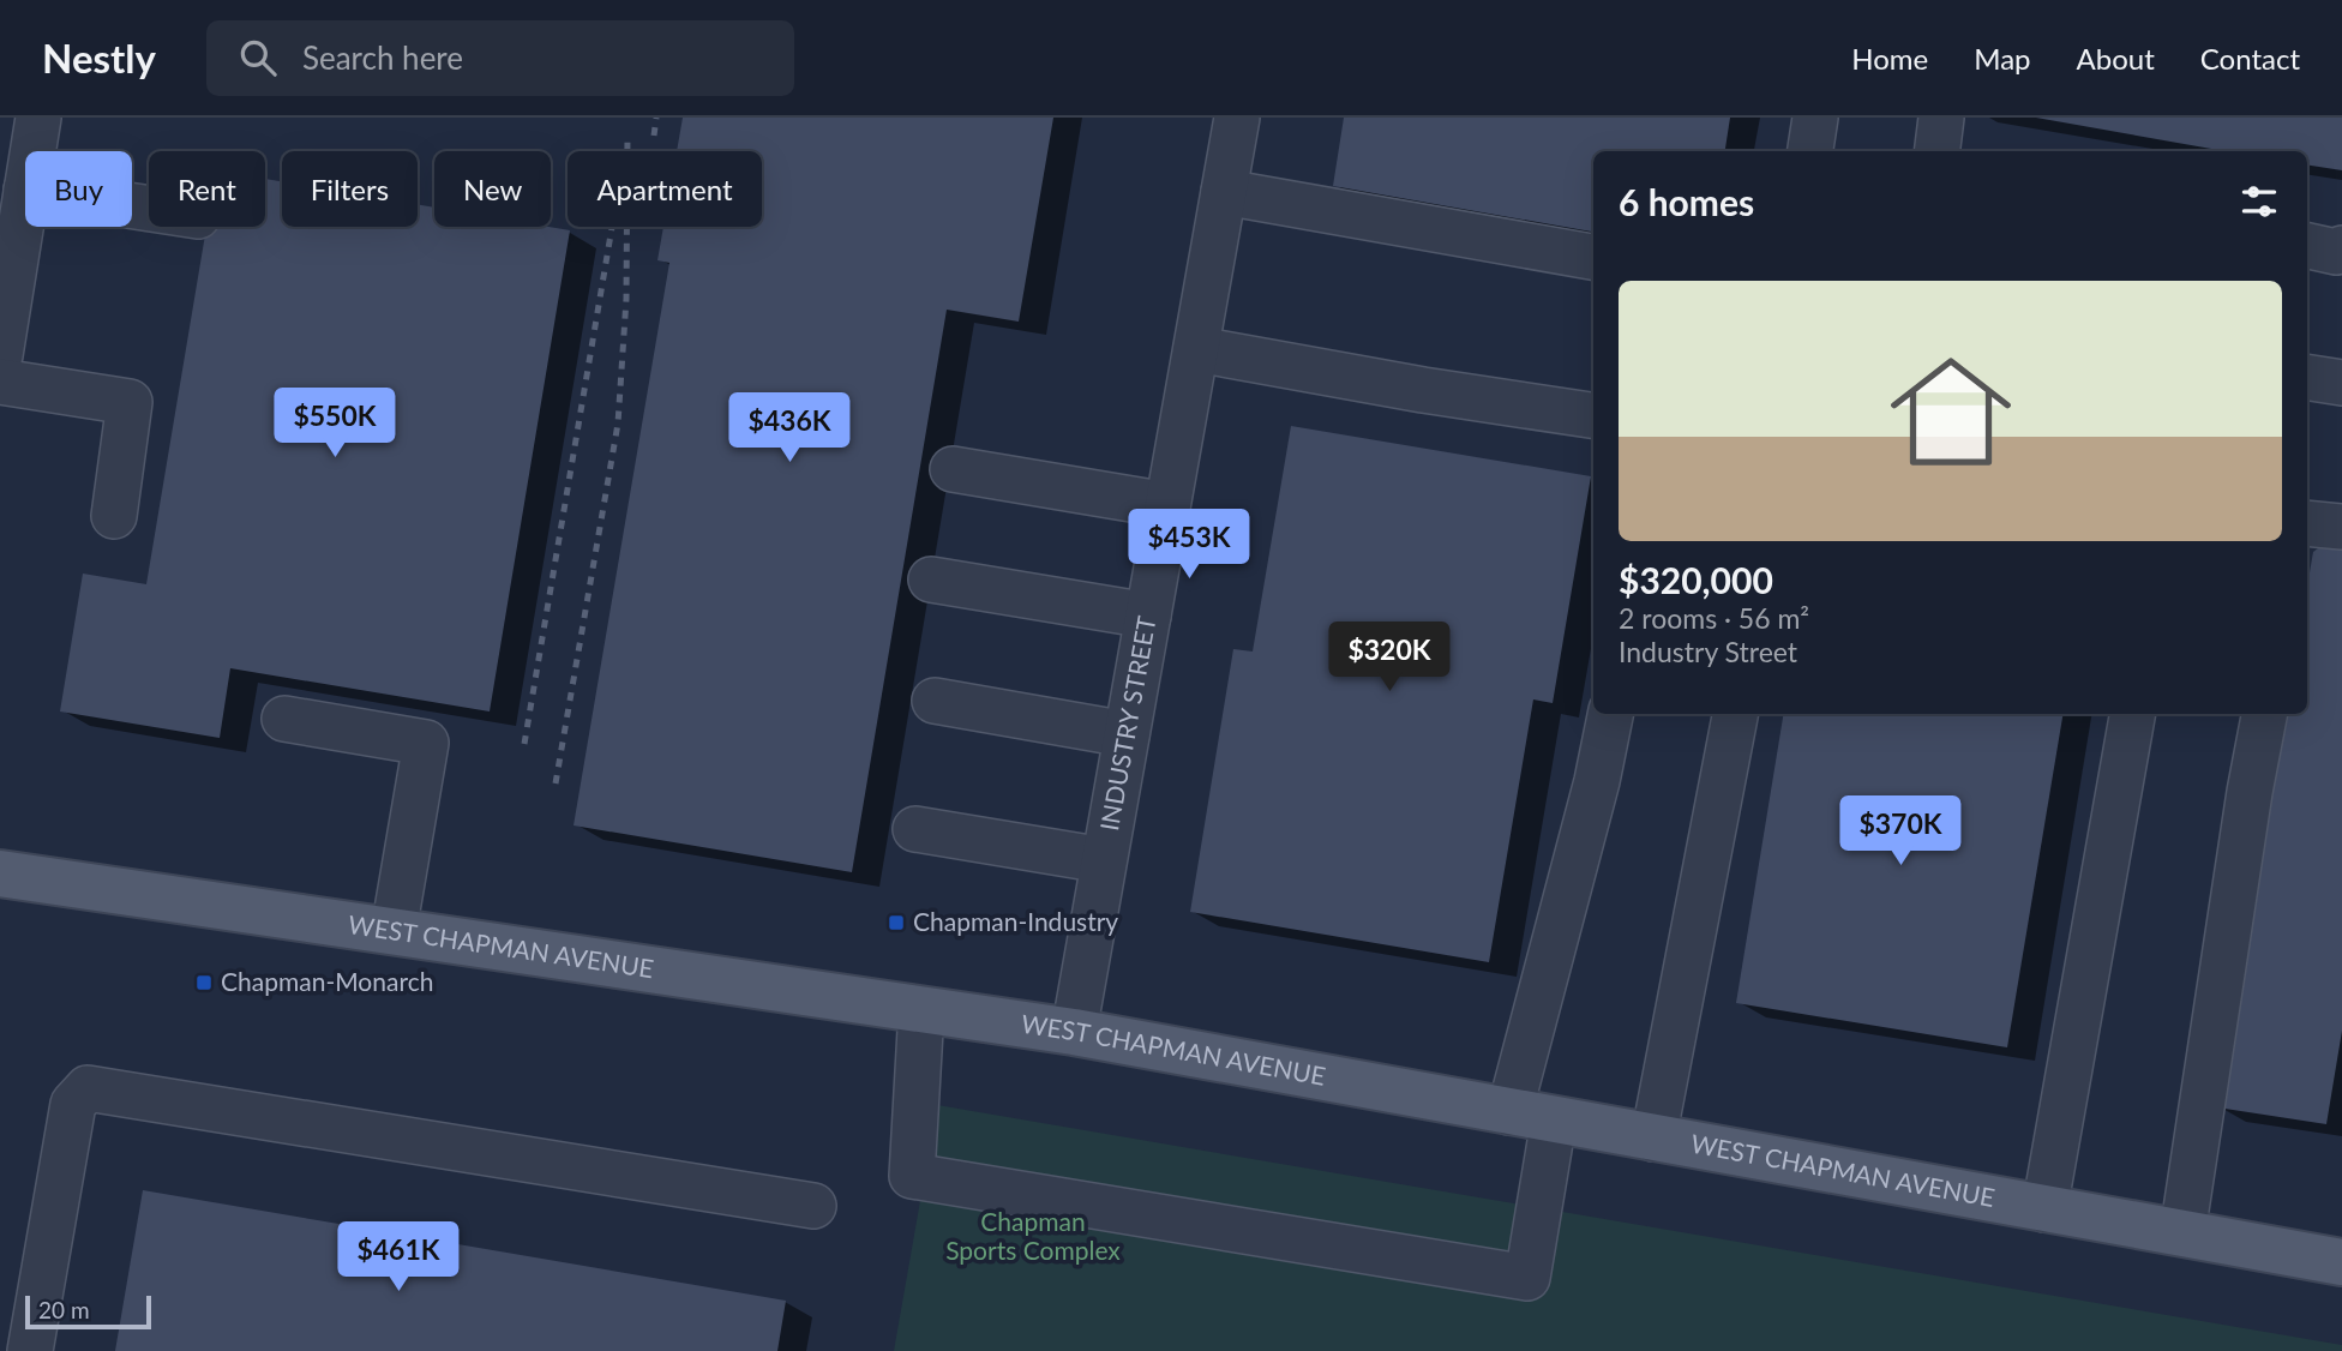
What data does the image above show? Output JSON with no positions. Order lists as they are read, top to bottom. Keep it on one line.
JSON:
{"streets":{"main road":["WEST CHAPMAN AVENUE"],"street":["INDUSTRY STREET"]},"crossings":[["INDUSTRY STREET","WEST CHAPMAN AVENUE"]],"parks":["Chapman Sports Complex"],"places":{"transit":["Chapman-Industry","Chapman-Monarch"]},"scale_bar":"20 m","page":{"header":"Nestly","search":"Search here","nav":["Home","Map","About","Contact"],"chip":["Buy","Rent","Filters","New","Apartment"],"heading":"6 homes","list":[{"name":"$320,000","note":"2 rooms · 56 m² · Industry Street"}],"price":["$550K","$436K","$453K","$320K","$370K","$461K"],"scale":"20 m"}}
